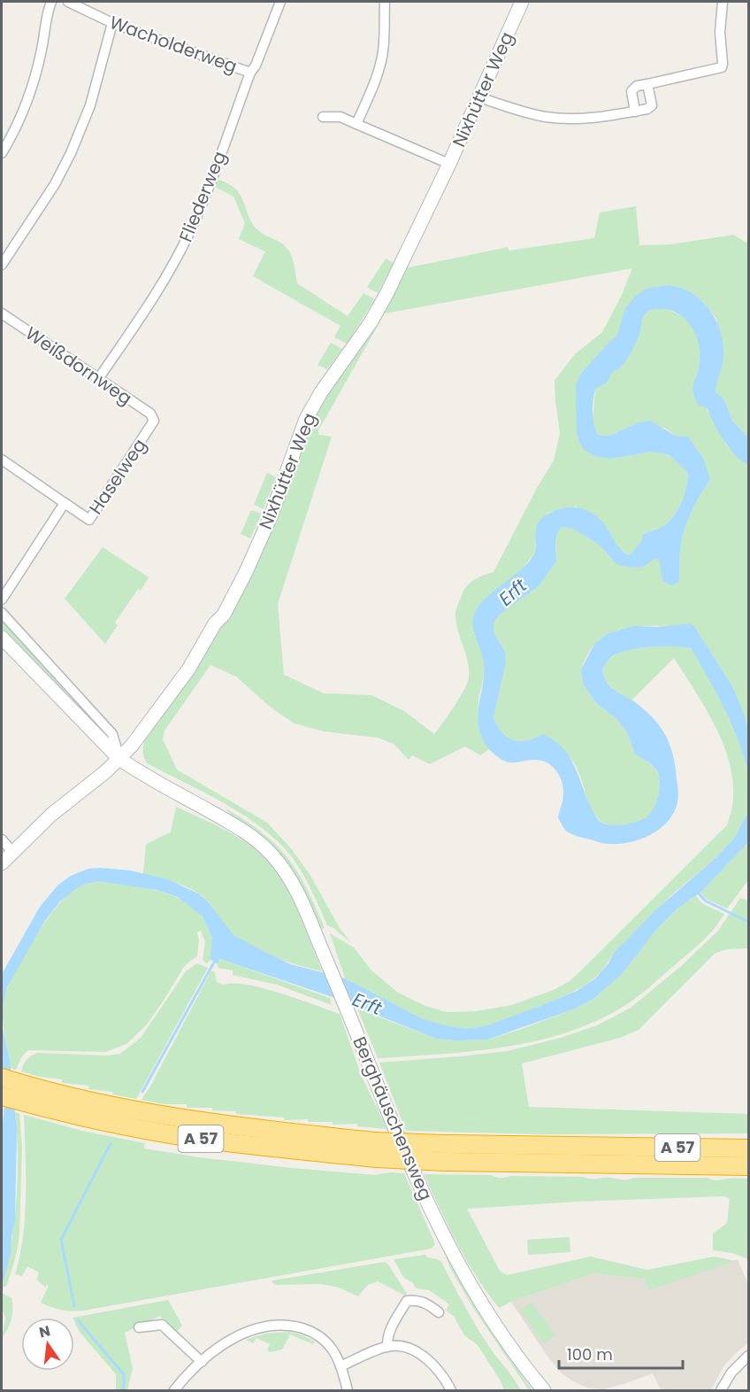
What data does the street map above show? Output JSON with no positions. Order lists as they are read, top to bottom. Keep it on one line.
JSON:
{"streets":{"highway":["A 57"],"main road":["Nixhütter Weg","Berghäuschensweg"],"street":["Wacholderweg","Fliederweg","Weißdornweg","Haselweg"]},"crossings":[["Wacholderweg","Fliederweg"],["Nixhütter Weg","Berghäuschensweg"],["Fliederweg","Weißdornweg"],["Weißdornweg","Haselweg"]],"water":["Erft"],"scale_bar":"100 m","north":"top"}
